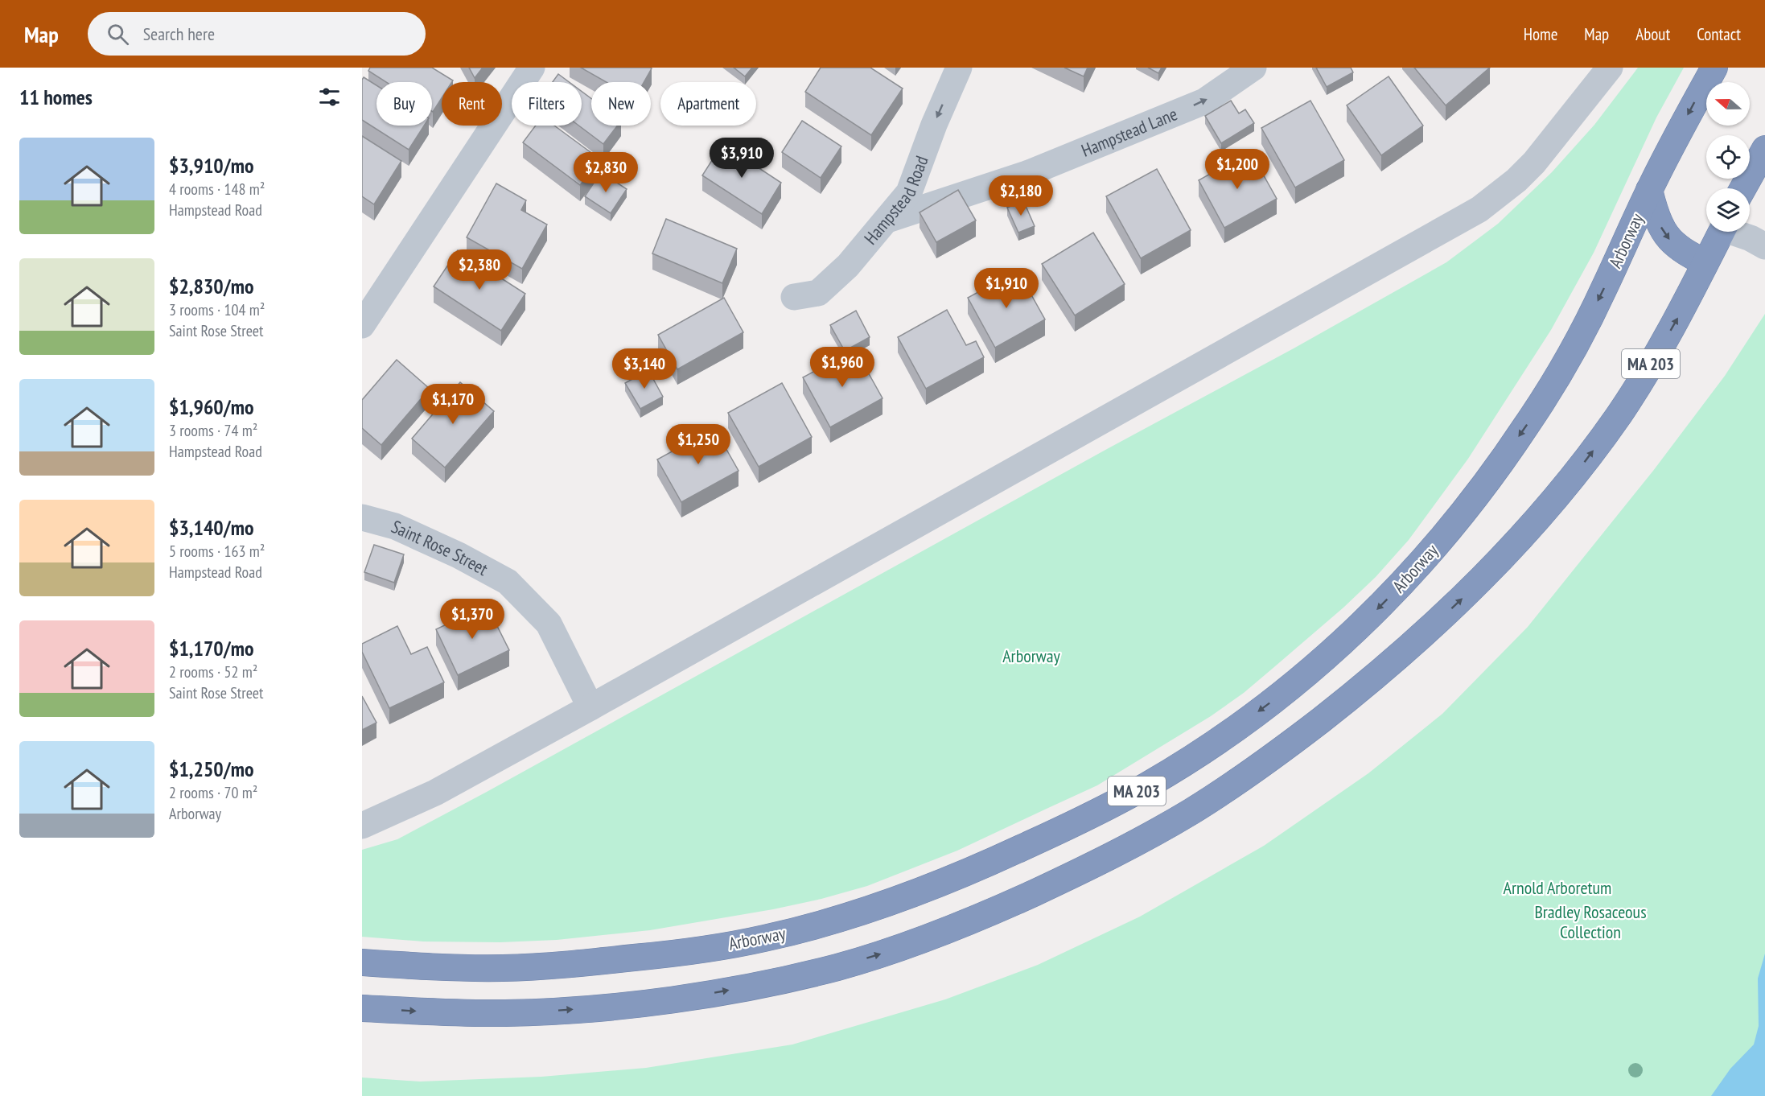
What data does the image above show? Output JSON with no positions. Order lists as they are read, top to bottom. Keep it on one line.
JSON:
{"streets":{"highway":["Arborway","MA 203"],"street":["Hampstead Lane","Hampstead Road","Saint Rose Street"]},"crossings":[["Hampstead Lane","Hampstead Road"]],"one_way":["Hampstead Road"],"parks":["Arborway","Arnold Arboretum","Bradley Rosaceous Collection"],"north":"left","page":{"header":"Map","search":"Search here","nav":["Home","Map","About","Contact"],"heading":"11 homes","chip":["Buy","Rent","Filters","New","Apartment"],"list":[{"name":"$3,910/mo","note":"4 rooms · 148 m² · Hampstead Road"},{"name":"$2,830/mo","note":"3 rooms · 104 m² · Saint Rose Street"},{"name":"$1,960/mo","note":"3 rooms · 74 m² · Hampstead Road"},{"name":"$3,140/mo","note":"5 rooms · 163 m² · Hampstead Road"},{"name":"$1,170/mo","note":"2 rooms · 52 m² · Saint Rose Street"},{"name":"$1,250/mo","note":"2 rooms · 70 m² · Arborway"}],"price":["$3,910","$1,200","$2,830","$2,180","$2,380","$1,910","$1,960","$3,140","$1,170","$1,250","$1,370"]}}
